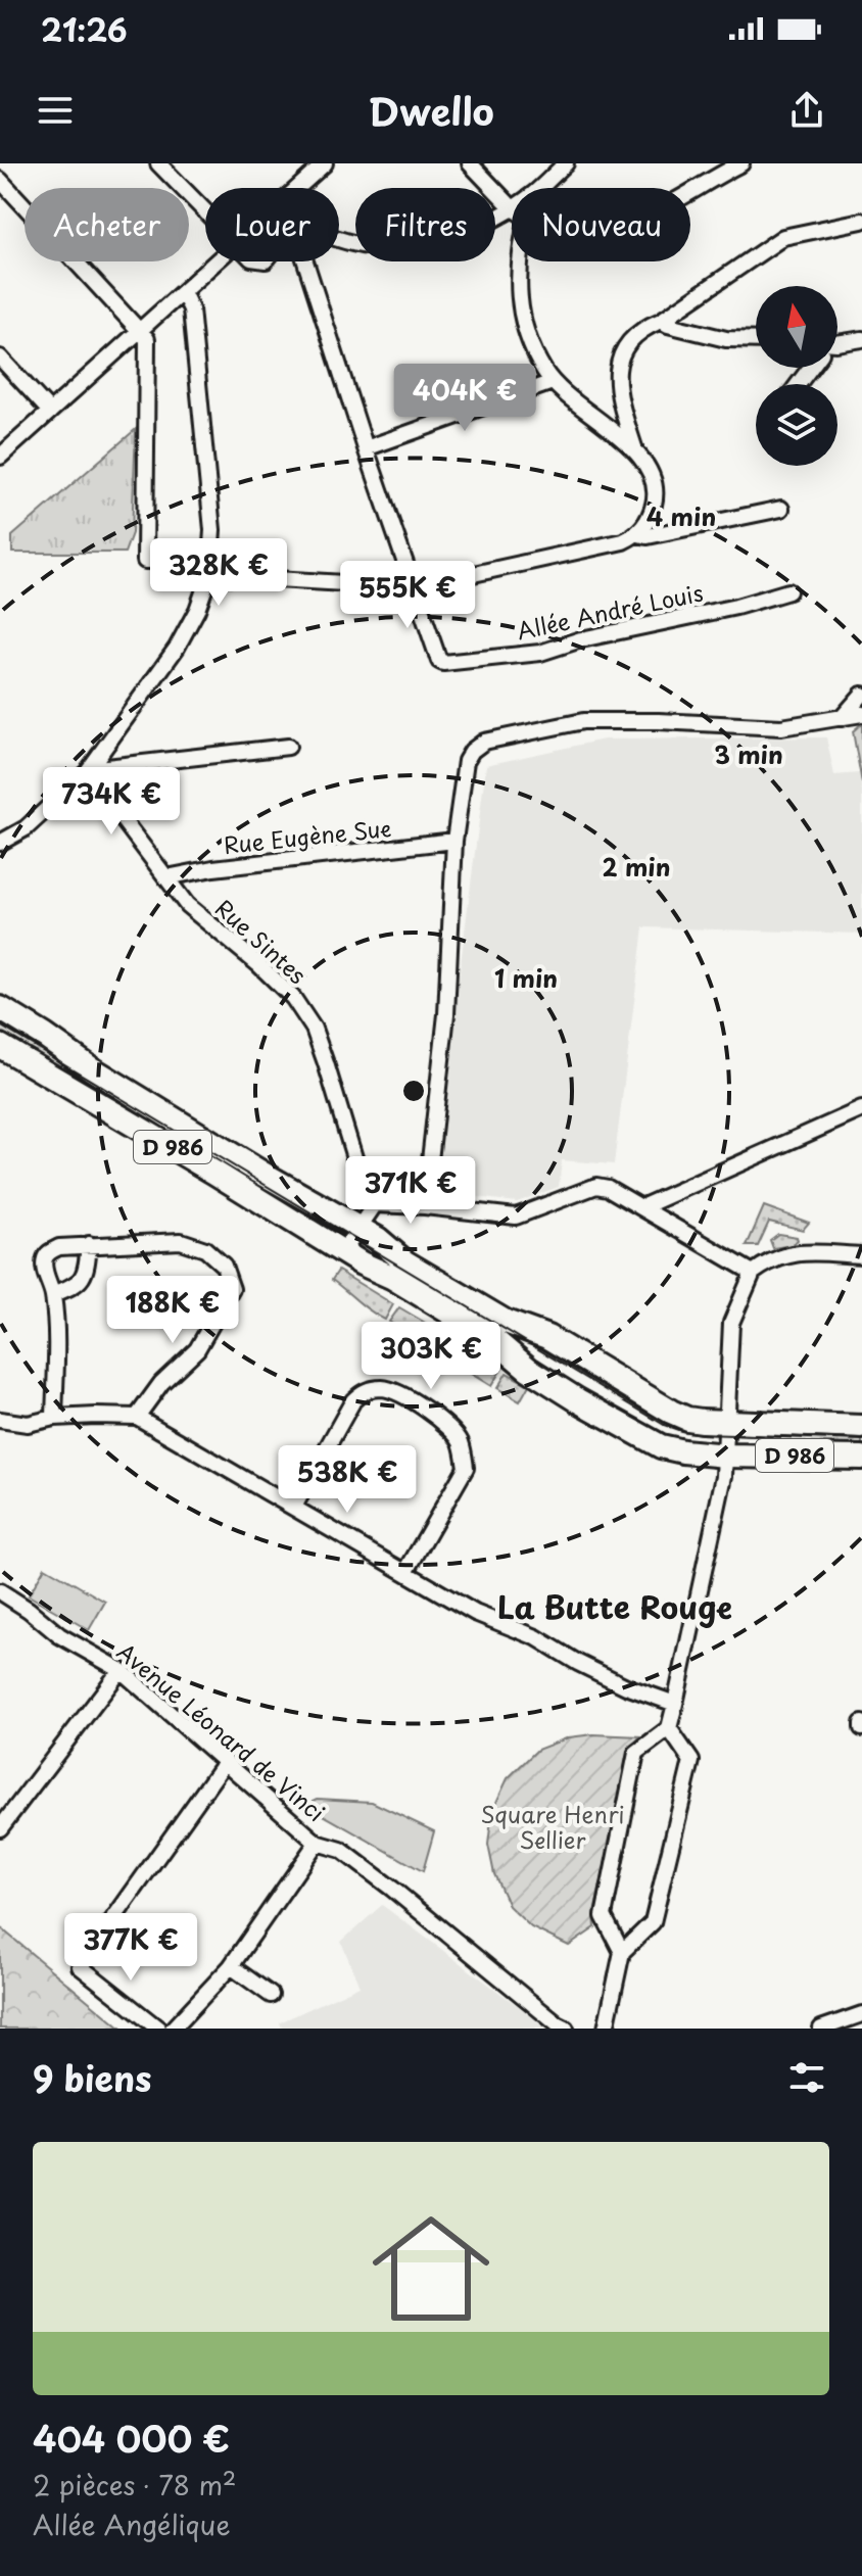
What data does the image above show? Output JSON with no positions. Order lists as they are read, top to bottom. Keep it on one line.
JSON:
{"streets":{"main road":["D 986"],"street":["Allée André Louis","Rue Eugène Sue","Rue Sintes","Avenue Léonard de Vinci"]},"crossings":[["Rue Eugène Sue","Rue Sintes"]],"districts":["La Butte Rouge"],"parks":["Square Henri Sellier"],"north":"top","page":{"status":"21:26","header":"Dwello","chip":["Acheter","Louer","Filtres","Nouveau"],"price":["404K €","328K €","555K €","734K €","371K €","188K €","303K €","538K €","377K €"],"heading":"9 biens","list":[{"name":"404 000 €","note":"2 pièces · 78 m² · Allée Angélique"}]},"rings":["4 min","3 min","2 min","1 min"]}
